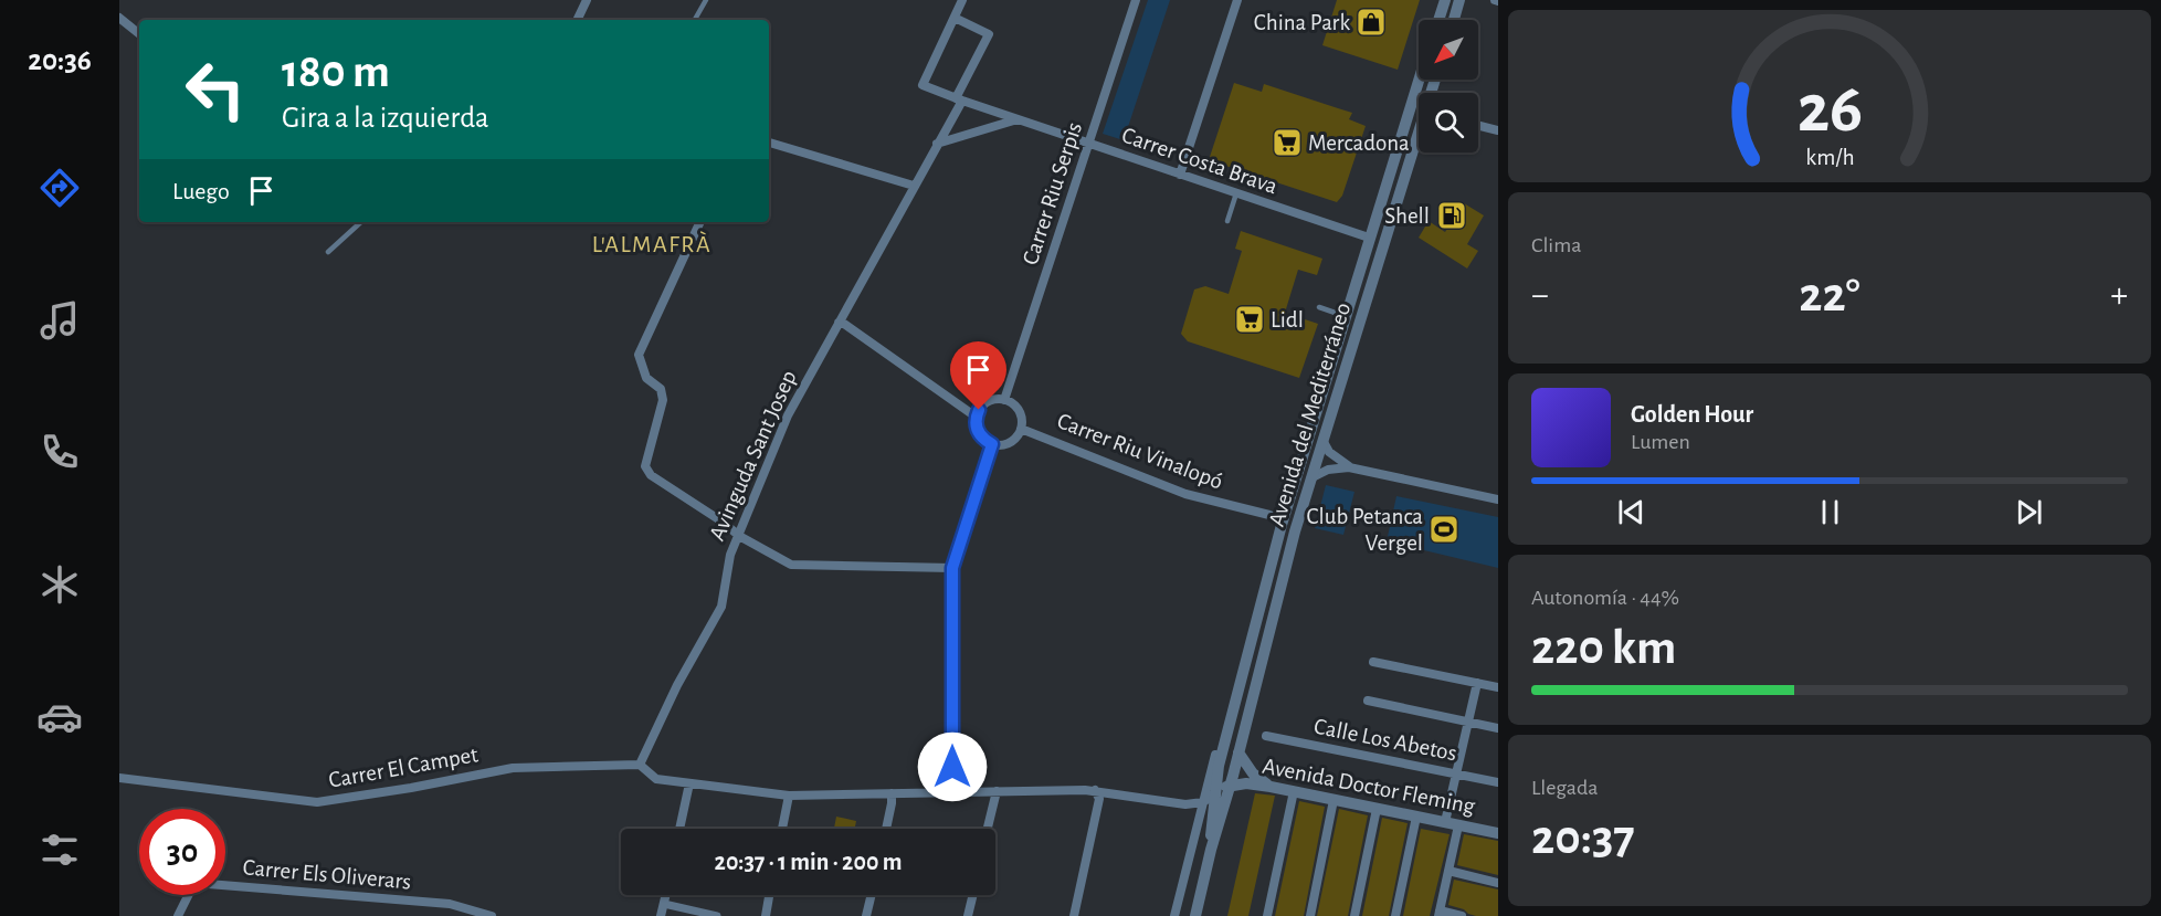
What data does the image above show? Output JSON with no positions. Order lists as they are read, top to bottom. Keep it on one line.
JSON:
{"streets":{"street":["Carrer Costa Brava","Carrer Riu Serpis","Avenida del Mediterráneo","Carrer Riu Vinalopó","Avinguda Sant Josep","Calle Los Abetos","Carrer El Campet","Avenida Doctor Fleming","Carrer Els Oliverars"]},"crossings":[["Carrer Costa Brava","Carrer Riu Serpis"],["Carrer Costa Brava","Avenida del Mediterráneo"],["Carrer Costa Brava","Avinguda Sant Josep"],["Carrer Riu Serpis","Carrer Riu Vinalopó"],["Avenida del Mediterráneo","Carrer Riu Vinalopó"],["Avenida del Mediterráneo","Carrer El Campet"],["Avenida del Mediterráneo","Avenida Doctor Fleming"],["Avinguda Sant Josep","Carrer El Campet"]],"districts":["L'ALMAFRÀ"],"places":{"shop":["China Park"],"supermarket":["Mercadona","Lidl"],"fuel station":["Shell"],"sports":["Club Petanca Vergel"]},"north":"bottom left","page":{"tabs":"20:36","turn":["180 m","Gira a la izquierda"],"then":"Luego","tile":["Clima",["Autonomía · 44%","220 km"],["Llegada","20:37"]],"heat":["−","22°","+"],"song":["Golden Hour","Lumen"],"limit":"30","trip":"20:37 · 1 min · 200 m","gauge":["26","km/h"]}}
